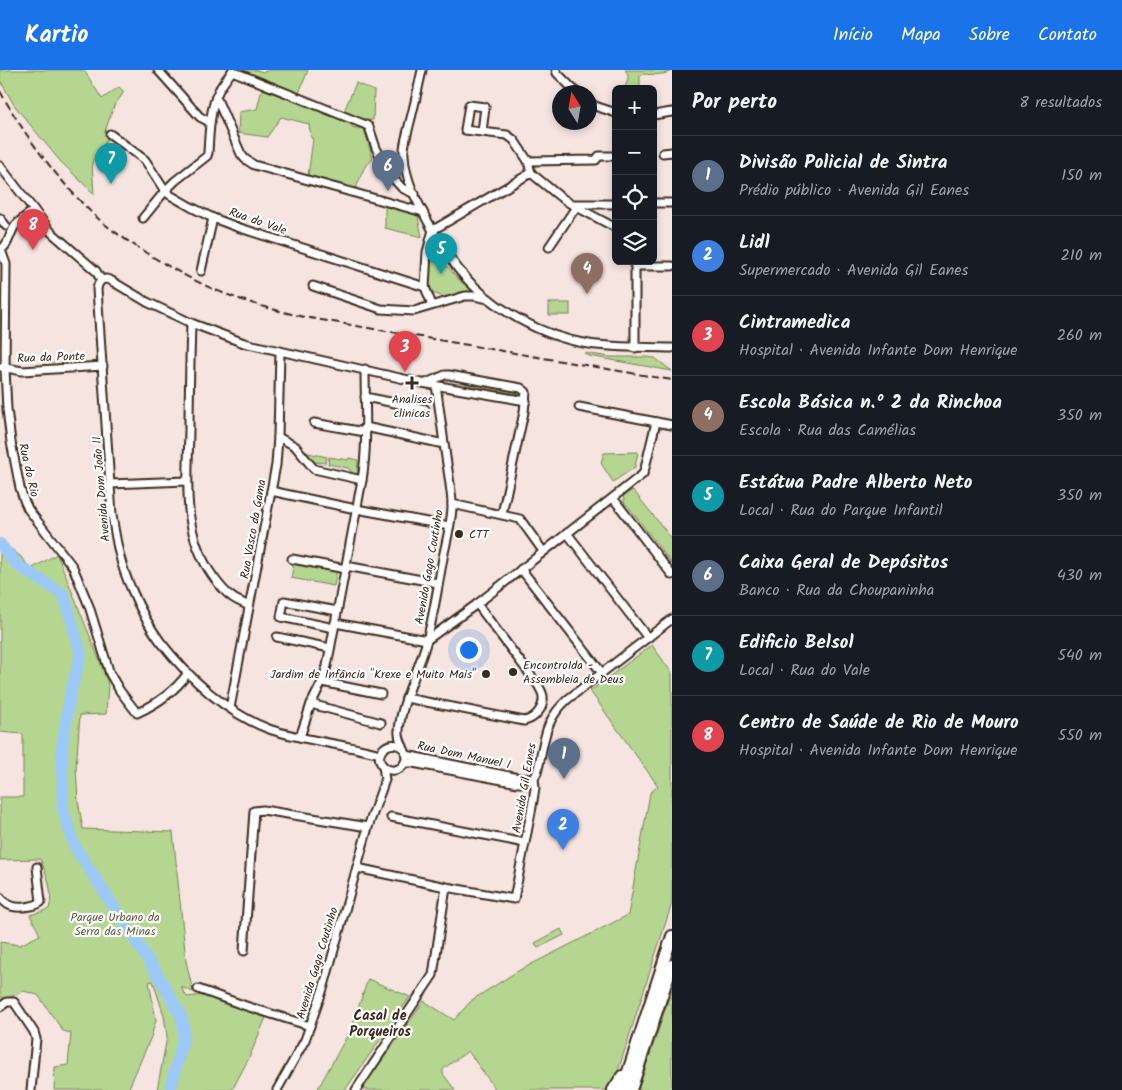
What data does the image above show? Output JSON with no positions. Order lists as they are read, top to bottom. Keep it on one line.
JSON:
{"streets":{"street":["Rua do Vale","Rua da Ponte","Rua do Rio","Avenida Dom João II","Rua Vasco da Gama","Avenida Gago Coutinho","Rua Dom Manuel I","Avenida Gil Eanes"]},"crossings":[["Rua da Ponte","Rua do Rio"],["Rua da Ponte","Avenida Dom João II"],["Rua do Rio","Avenida Dom João II"],["Avenida Dom João II","Rua Vasco da Gama"],["Avenida Dom João II","Avenida Gago Coutinho"],["Avenida Dom João II","Rua Dom Manuel I"],["Avenida Gago Coutinho","Rua Dom Manuel I"],["Rua Dom Manuel I","Avenida Gil Eanes"]],"districts":["Casal de Porqueiros"],"parks":["Parque Urbano da Serra das Minas"],"places":{"health":["Analises clinicas"],"other":["CTT","EncontroIda - Assembleia de Deus","Jardim de Infância \"Krexe e Muito Mais\""]},"north":"top","page":{"header":"Kartio","nav":["Início","Mapa","Sobre","Contato"],"heading":["Por perto","8 resultados"],"map_buttons":["+","−"],"list":[{"mark":"1","name":"Divisão Policial de Sintra","note":"Prédio público · Avenida Gil Eanes","value":"150 m"},{"mark":"2","name":"Lidl","note":"Supermercado · Avenida Gil Eanes","value":"210 m"},{"mark":"3","name":"Cintramedica","note":"Hospital · Avenida Infante Dom Henrique","value":"260 m"},{"mark":"4","name":"Escola Básica n.º 2 da Rinchoa","note":"Escola · Rua das Camélias","value":"350 m"},{"mark":"5","name":"Estátua Padre Alberto Neto","note":"Local · Rua do Parque Infantil","value":"350 m"},{"mark":"6","name":"Caixa Geral de Depósitos","note":"Banco · Rua da Choupaninha","value":"430 m"},{"mark":"7","name":"Edificio Belsol","note":"Local · Rua do Vale","value":"540 m"},{"mark":"8","name":"Centro de Saúde de Rio de Mouro","note":"Hospital · Avenida Infante Dom Henrique","value":"550 m"}],"pins":["7","6","8","5","4","3","1","2"]}}
